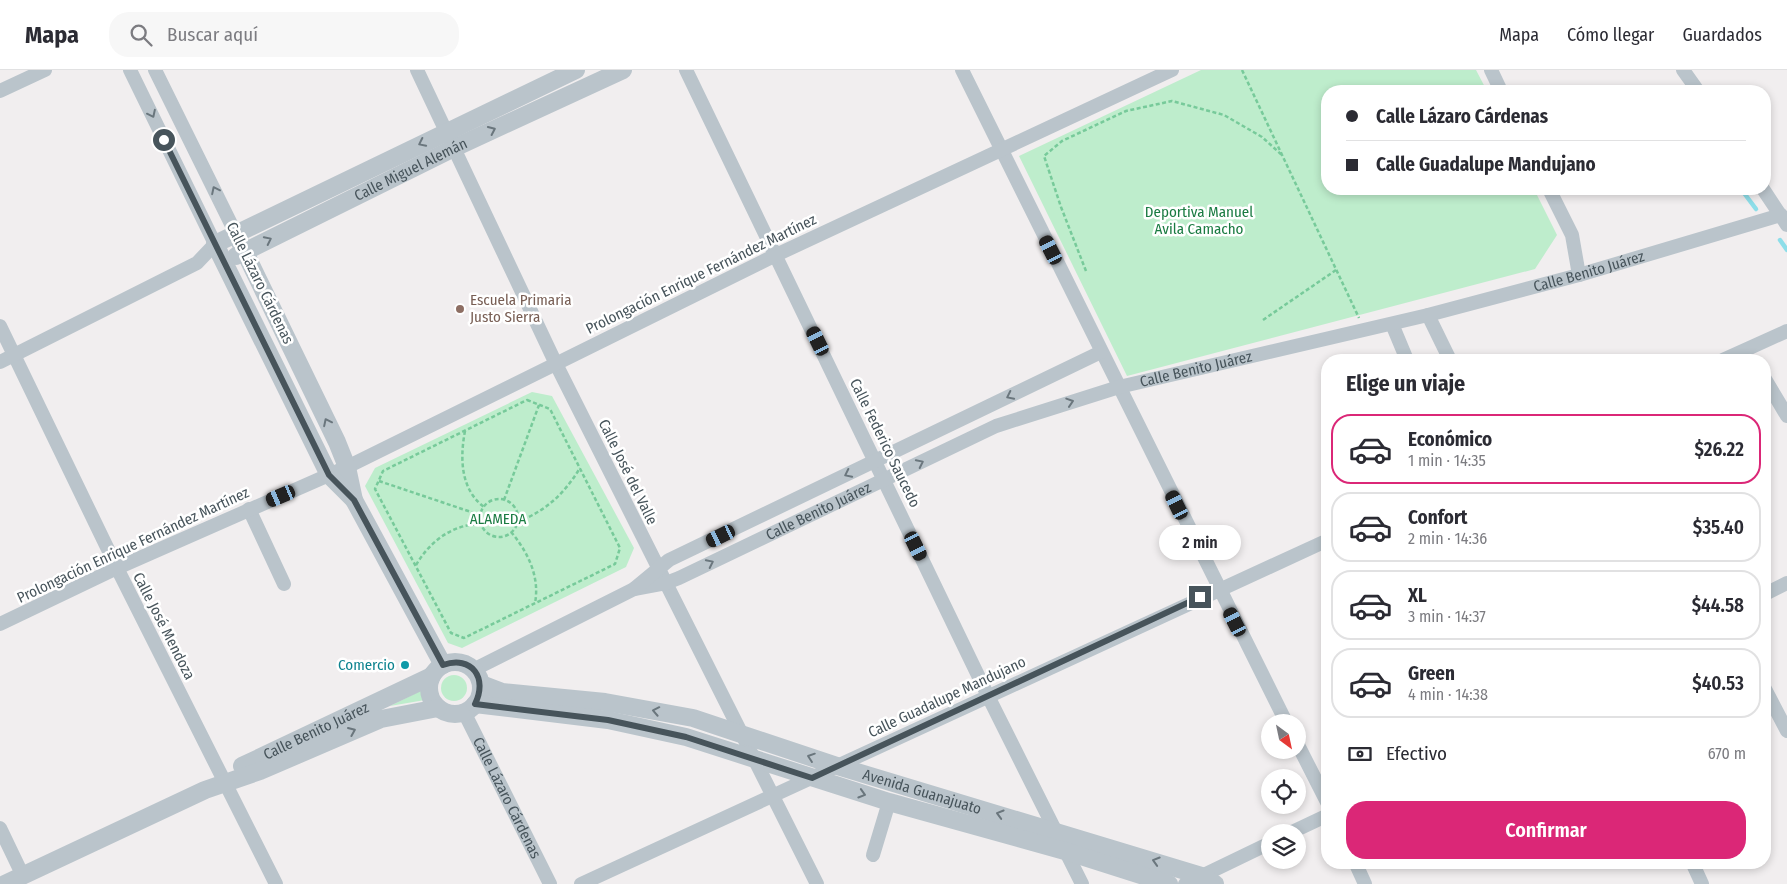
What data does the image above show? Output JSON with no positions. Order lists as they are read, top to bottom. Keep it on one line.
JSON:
{"streets":{"street":["Calle Miguel Alemán","Calle Benito Juárez","Prolongación Enrique Fernández Martínez","Calle Lázaro Cárdenas","Calle Federico Saucedo","Calle José del Valle","Calle José Mendoza","Calle Guadalupe Mandujano","Avenida Guanajuato"]},"crossings":[["Calle Miguel Alemán","Calle Lázaro Cárdenas"],["Calle Miguel Alemán","Calle José del Valle"],["Calle Miguel Alemán","Calle José Mendoza"],["Calle Benito Juárez","Calle Lázaro Cárdenas"],["Calle Benito Juárez","Calle Federico Saucedo"],["Calle Benito Juárez","Calle José del Valle"],["Calle Benito Juárez","Calle José Mendoza"],["Calle Benito Juárez","Avenida Guanajuato"],["Prolongación Enrique Fernández Martínez","Calle Lázaro Cárdenas"],["Prolongación Enrique Fernández Martínez","Calle Federico Saucedo"],["Prolongación Enrique Fernández Martínez","Calle José del Valle"],["Prolongación Enrique Fernández Martínez","Calle José Mendoza"],["Calle Lázaro Cárdenas","Avenida Guanajuato"],["Calle Federico Saucedo","Calle Guadalupe Mandujano"],["Calle Federico Saucedo","Avenida Guanajuato"],["Calle José del Valle","Calle Guadalupe Mandujano"],["Calle José del Valle","Avenida Guanajuato"],["Calle Guadalupe Mandujano","Avenida Guanajuato"]],"parks":["Deportiva Manuel Avila Camacho","ALAMEDA"],"places":["Escuela Primaria Justo Sierra","Comercio"],"north":"bottom right","page":{"header":"Mapa","search":"Buscar aquí","nav":["Mapa","Cómo llegar","Guardados"],"banner":["Calle Lázaro Cárdenas","Calle Guadalupe Mandujano"],"heading":"Elige un viaje","list":[{"name":"Económico","note":"1 min · 14:35","value":"$26.22"},{"name":"Confort","note":"2 min · 14:36","value":"$35.40"},{"name":"XL","note":"3 min · 14:37","value":"$44.58"},{"name":"Green","note":"4 min · 14:38","value":"$40.53"}],"bubble":"2 min","pay":["Efectivo","670 m"],"buttons":"Confirmar"}}
